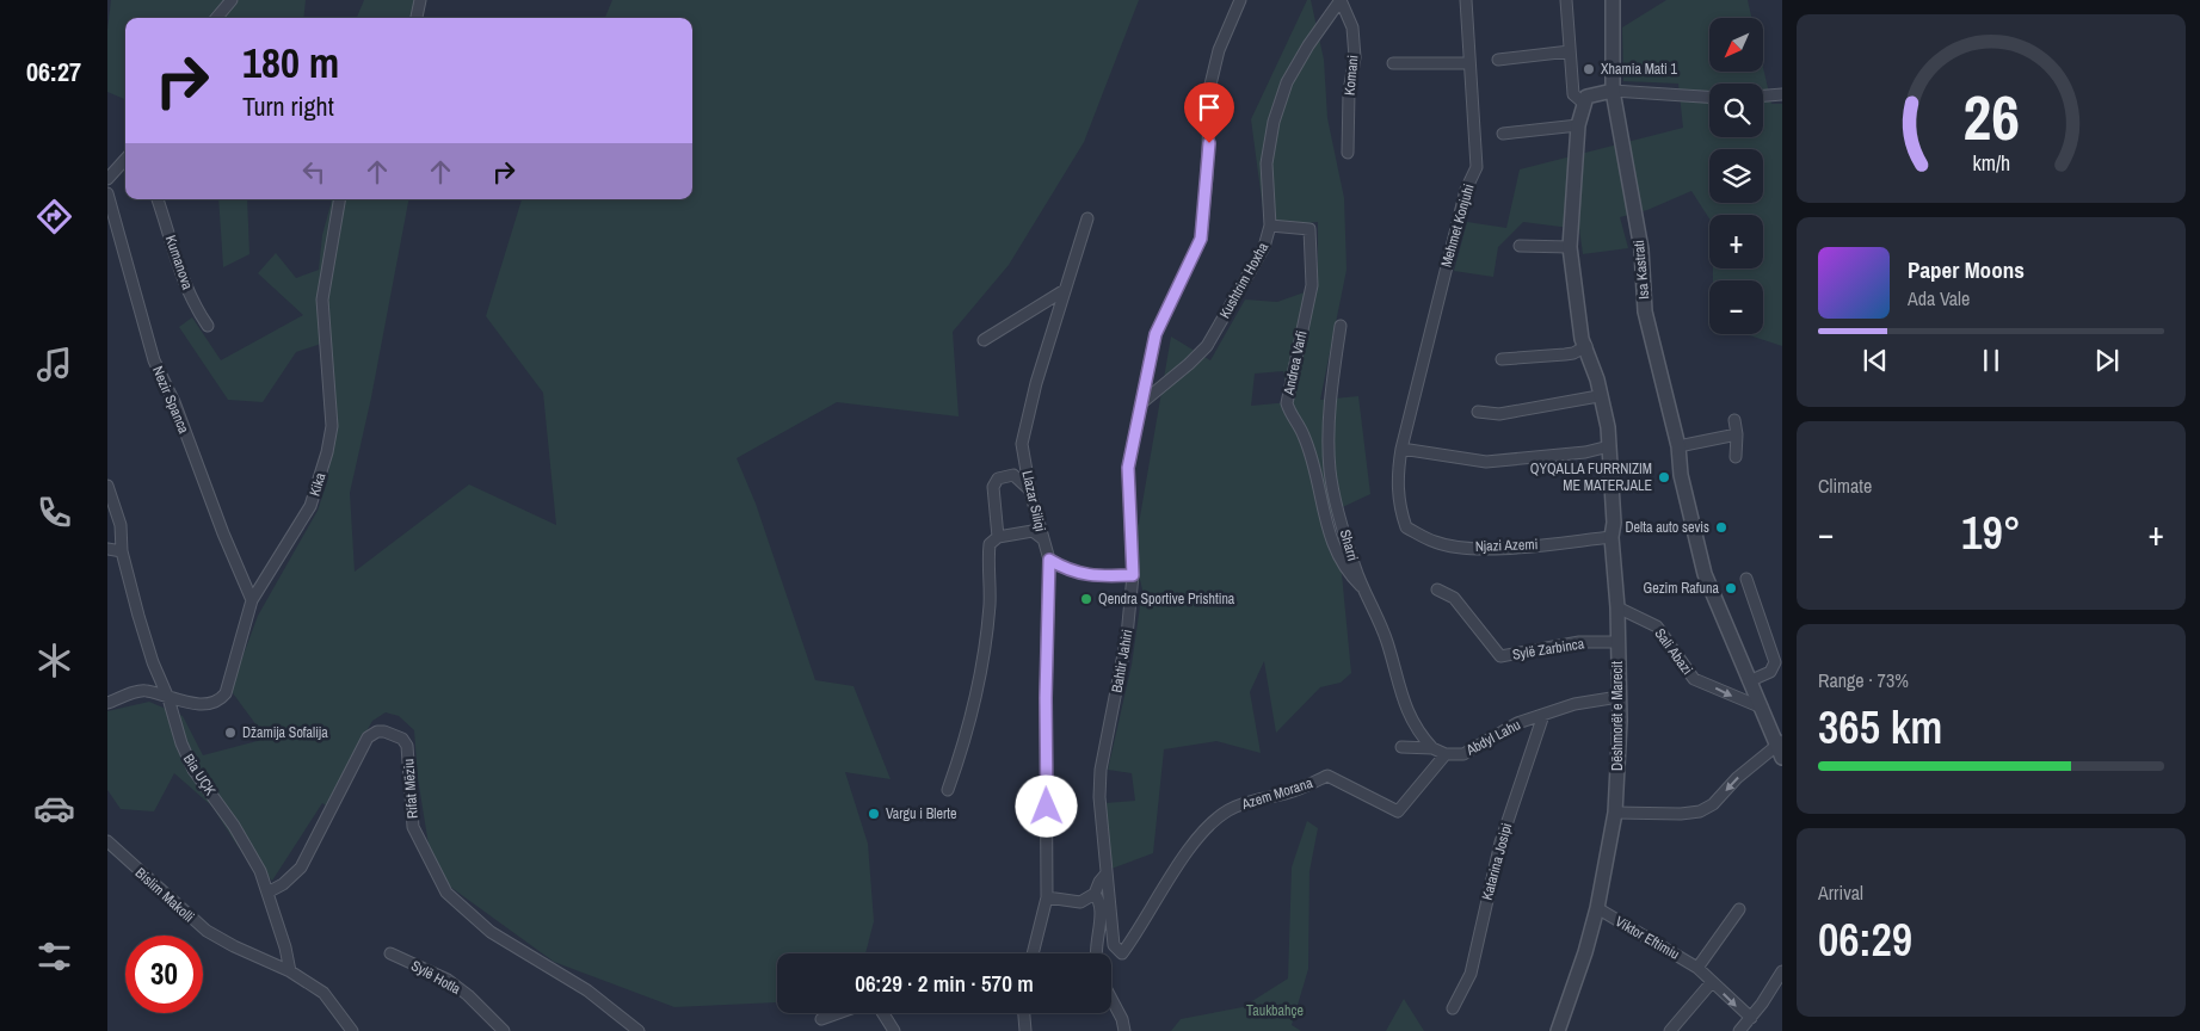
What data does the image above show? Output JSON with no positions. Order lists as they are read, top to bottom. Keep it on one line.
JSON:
{"streets":{"street":["Komani","Mehmet Konjuhi","Kumanova","Isa Kastrati","Kushtrim Hoxha","Andrea Varfi","Nezir Spanca","Kika","Llazar Siliqi","Sharri","Njazi Azemi","Sylë Zarbinca","Sali Abazi","Bahtir Jahiri","Dëshmorët e Marecit","Abdyl Lahu","Bia UÇK","Rifat Mëziu","Azem Morana","Katarina Josipi","Bislim Makolli","Viktor Eftimiu","Sylë Hotla"]},"crossings":[["Komani","Kushtrim Hoxha"],["Mehmet Konjuhi","Njazi Azemi"],["Isa Kastrati","Sali Abazi"],["Kushtrim Hoxha","Andrea Varfi"],["Kushtrim Hoxha","Bahtir Jahiri"],["Andrea Varfi","Sharri"],["Nezir Spanca","Kika"],["Kika","Bia UÇK"],["Sharri","Abdyl Lahu"],["Njazi Azemi","Dëshmorët e Marecit"],["Sylë Zarbinca","Dëshmorët e Marecit"],["Sali Abazi","Dëshmorët e Marecit"],["Bahtir Jahiri","Azem Morana"],["Dëshmorët e Marecit","Abdyl Lahu"],["Dëshmorët e Marecit","Viktor Eftimiu"],["Abdyl Lahu","Azem Morana"],["Abdyl Lahu","Katarina Josipi"],["Bia UÇK","Rifat Mëziu"],["Bia UÇK","Bislim Makolli"]],"one_way":["Sali Abazi"],"parks":["Taukbahçe"],"places":["Xhamia Mati 1","QYQALLA FURRNIZIM ME MATERJALE","Delta auto sevis","Gezim Rafuna","Qendra Sportive Prishtina","Džamija Sofalija","Vargu i Blerte"],"north":"bottom left","page":{"tabs":"06:27","map_buttons":["+","−"],"turn":["180 m","Turn right"],"song":["Paper Moons","Ada Vale"],"tile":["Climate",["Range · 73%","365 km"],["Arrival","06:29"]],"heat":["−","19°","+"],"limit":"30","trip":"06:29 · 2 min · 570 m","gauge":["26","km/h"]}}
